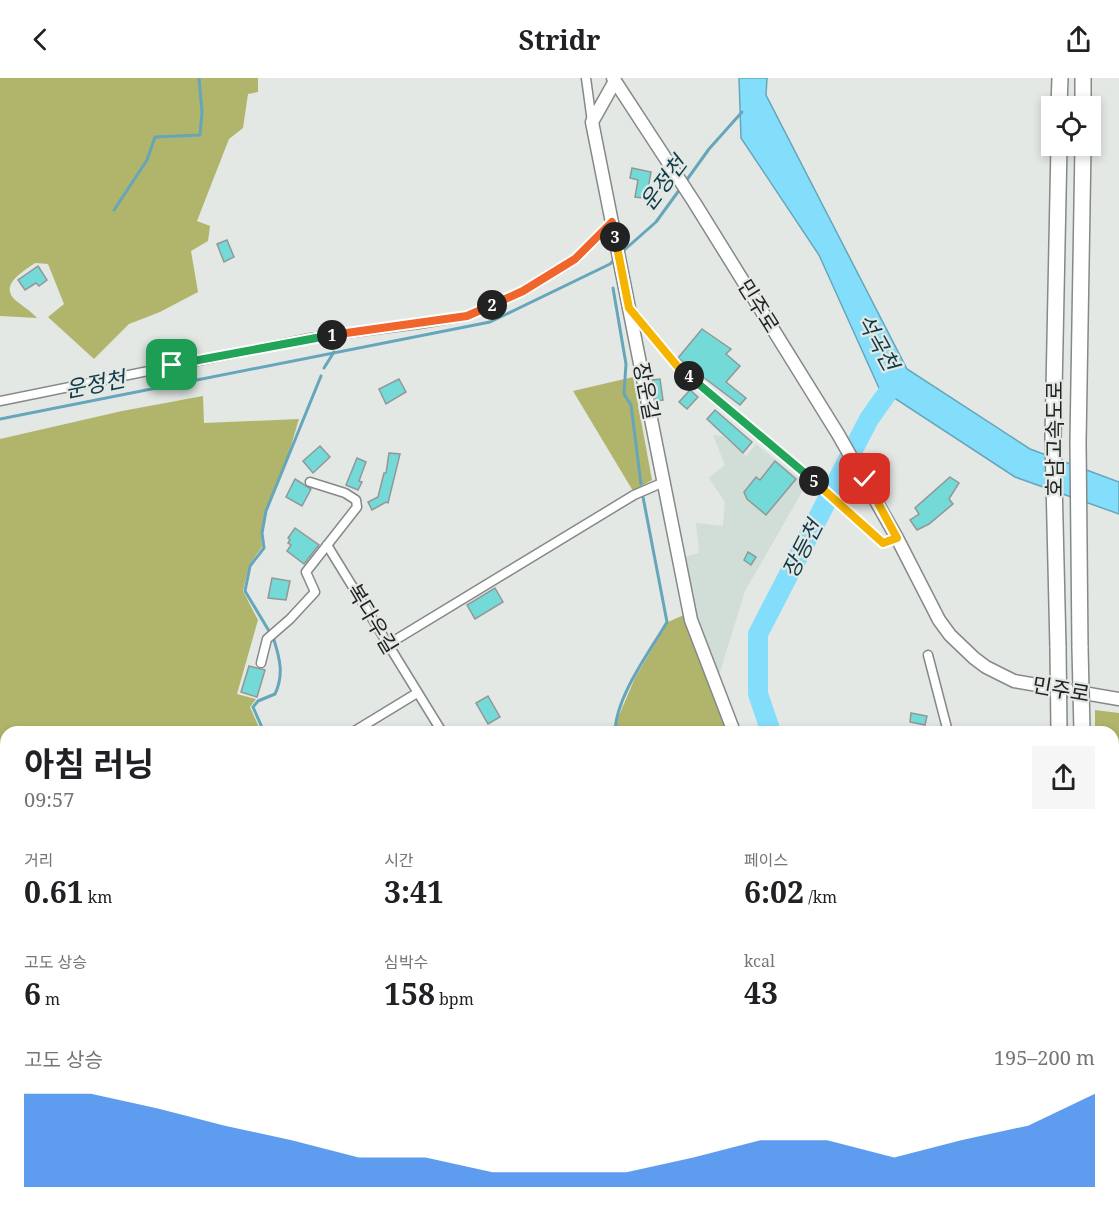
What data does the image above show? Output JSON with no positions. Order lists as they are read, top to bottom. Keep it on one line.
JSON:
{"streets":{"highway":["호남고속도로"],"main road":["민주로","장운길"],"street":["복다우길"]},"water":["운정천","석곡천","장등천"],"page":{"header":"Stridr","pins":["3","2","1","4","5"],"heading":["아침 러닝","09:57"],"stats":[["거리","0.61 km"],["시간","3:41"],["페이스","6:02 /km"],["고도 상승","6 m"],["심박수","158 bpm"],["kcal","43"]],"chart":["고도 상승","195–200 m"]}}
